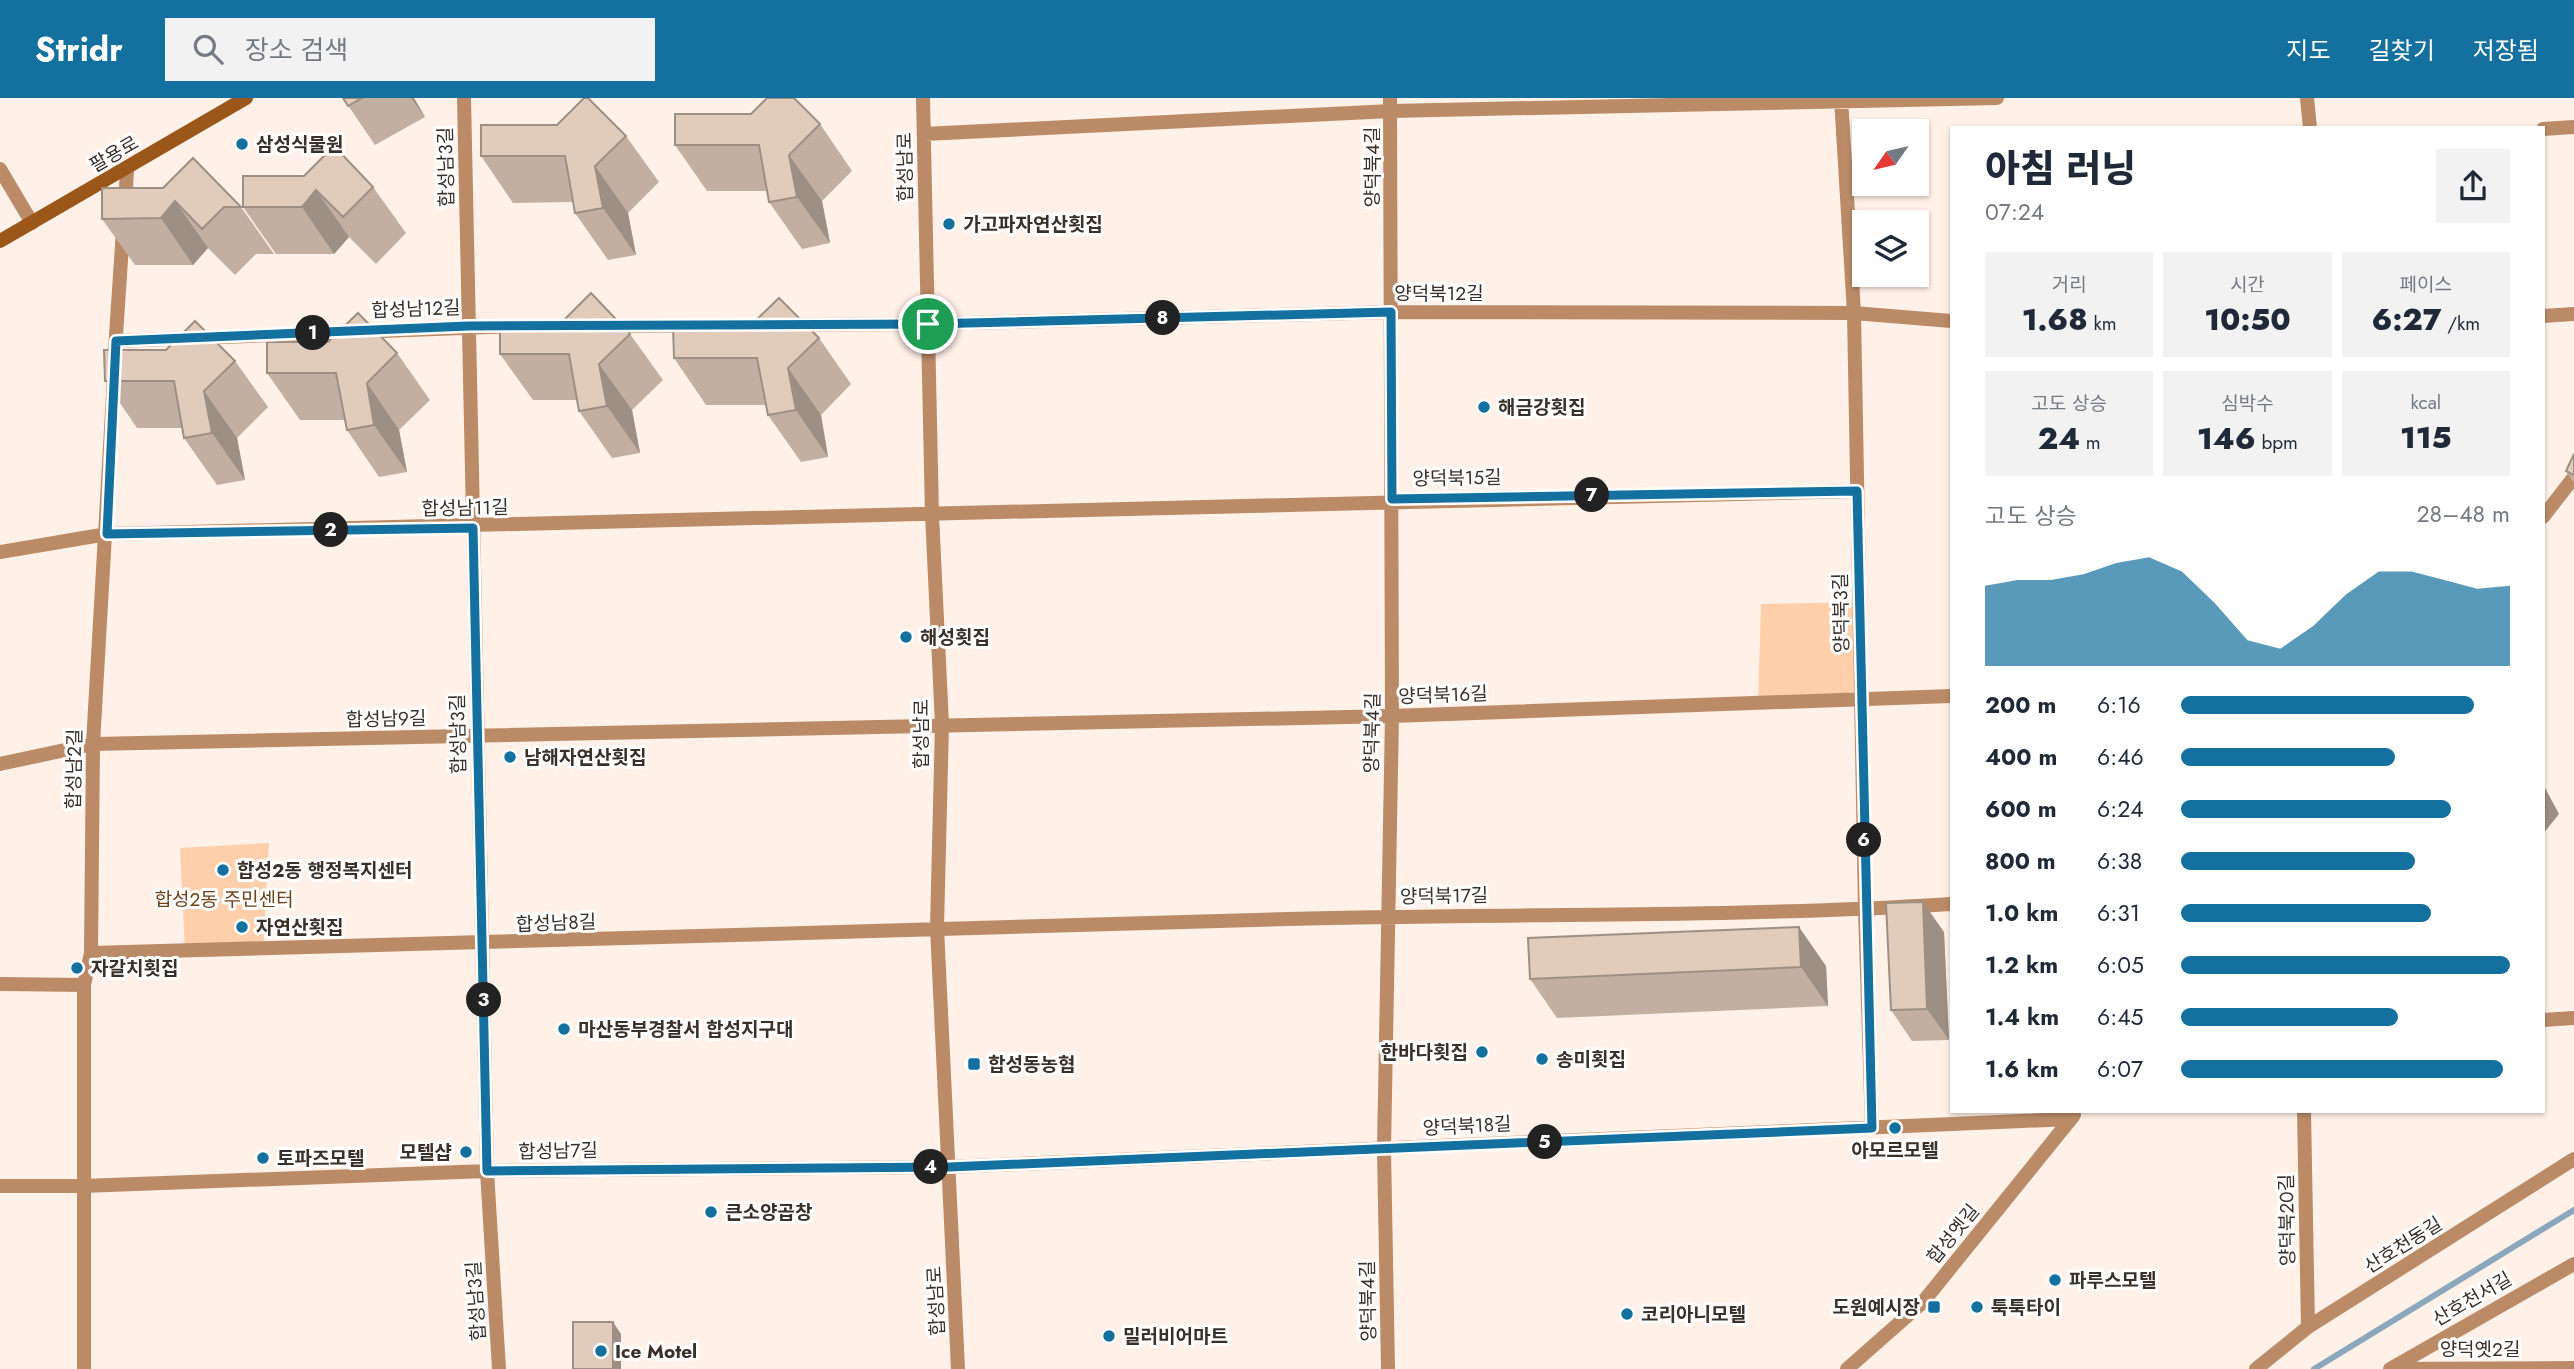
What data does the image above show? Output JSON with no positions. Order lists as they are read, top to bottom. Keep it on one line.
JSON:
{"streets":{"main road":["팔용로"],"street":["합성남3길","합성남로","양덕북4길","양덕북12길","합성남12길","양덕북15길","합성남11길","양덕북3길","양덕북16길","합성남9길","합성남2길","양덕북17길","합성남8길","양덕북18길","합성남7길","양덕북20길","합성옛길","산호천동길","산호천서길","양덕옛2길"]},"crossings":[["팔용로","합성남2길"],["합성남3길","합성남12길"],["합성남3길","합성남11길"],["합성남3길","합성남9길"],["합성남3길","합성남8길"],["합성남3길","합성남7길"],["합성남로","양덕북12길"],["합성남로","양덕북15길"],["합성남로","합성남11길"],["합성남로","양덕북16길"],["합성남로","합성남9길"],["합성남로","양덕북17길"],["합성남로","합성남8길"],["합성남로","양덕북18길"],["합성남로","합성남7길"],["양덕북4길","양덕북12길"],["양덕북4길","양덕북15길"],["양덕북4길","양덕북16길"],["양덕북4길","양덕북17길"],["양덕북4길","양덕북18길"],["양덕북12길","양덕북3길"],["합성남12길","합성남2길"],["양덕북15길","합성남11길"],["양덕북15길","양덕북3길"],["합성남11길","합성남2길"],["양덕북3길","양덕북16길"],["양덕북3길","양덕북17길"],["양덕북3길","양덕북18길"],["양덕북16길","합성남9길"],["합성남9길","합성남2길"],["합성남2길","합성남8길"],["합성남2길","합성남7길"],["양덕북17길","합성남8길"],["양덕북18길","합성남7길"],["양덕북18길","합성옛길"],["양덕북20길","산호천동길"],["산호천서길","양덕옛2길"]],"parks":["합성2동 주민센터"],"places":{"other":["삼성식물원","가고파자연산횟집","해금강횟집","해성횟집","남해자연산횟집","합성2동 행정복지센터","자연산횟집","자갈치횟집","마산동부경찰서 합성지구대","한바다횟집","송미횟집","아모르모텔","모텔샵","토파즈모텔","큰소양곱창","파루스모텔","툭툭타이","코리아니모텔","밀러비어마트","Ice Motel"],"transit":["합성동농협","도원예시장"]},"north":"bottom left","page":{"header":"Stridr","search":"장소 검색","nav":["지도","길찾기","저장됨"],"heading":["아침 러닝","07:24"],"stats":[["거리","1.68 km"],["시간","10:50"],["페이스","6:27 /km"],["고도 상승","24 m"],["심박수","146 bpm"],["kcal","115"]],"pins":["8","1","7","2","6","3","5","4"],"chart":["고도 상승","28–48 m"],"list":[{"name":"200 m","note":"6:16"},{"name":"400 m","note":"6:46"},{"name":"600 m","note":"6:24"},{"name":"800 m","note":"6:38"},{"name":"1.0 km","note":"6:31"},{"name":"1.2 km","note":"6:05"},{"name":"1.4 km","note":"6:45"},{"name":"1.6 km","note":"6:07"}]}}
